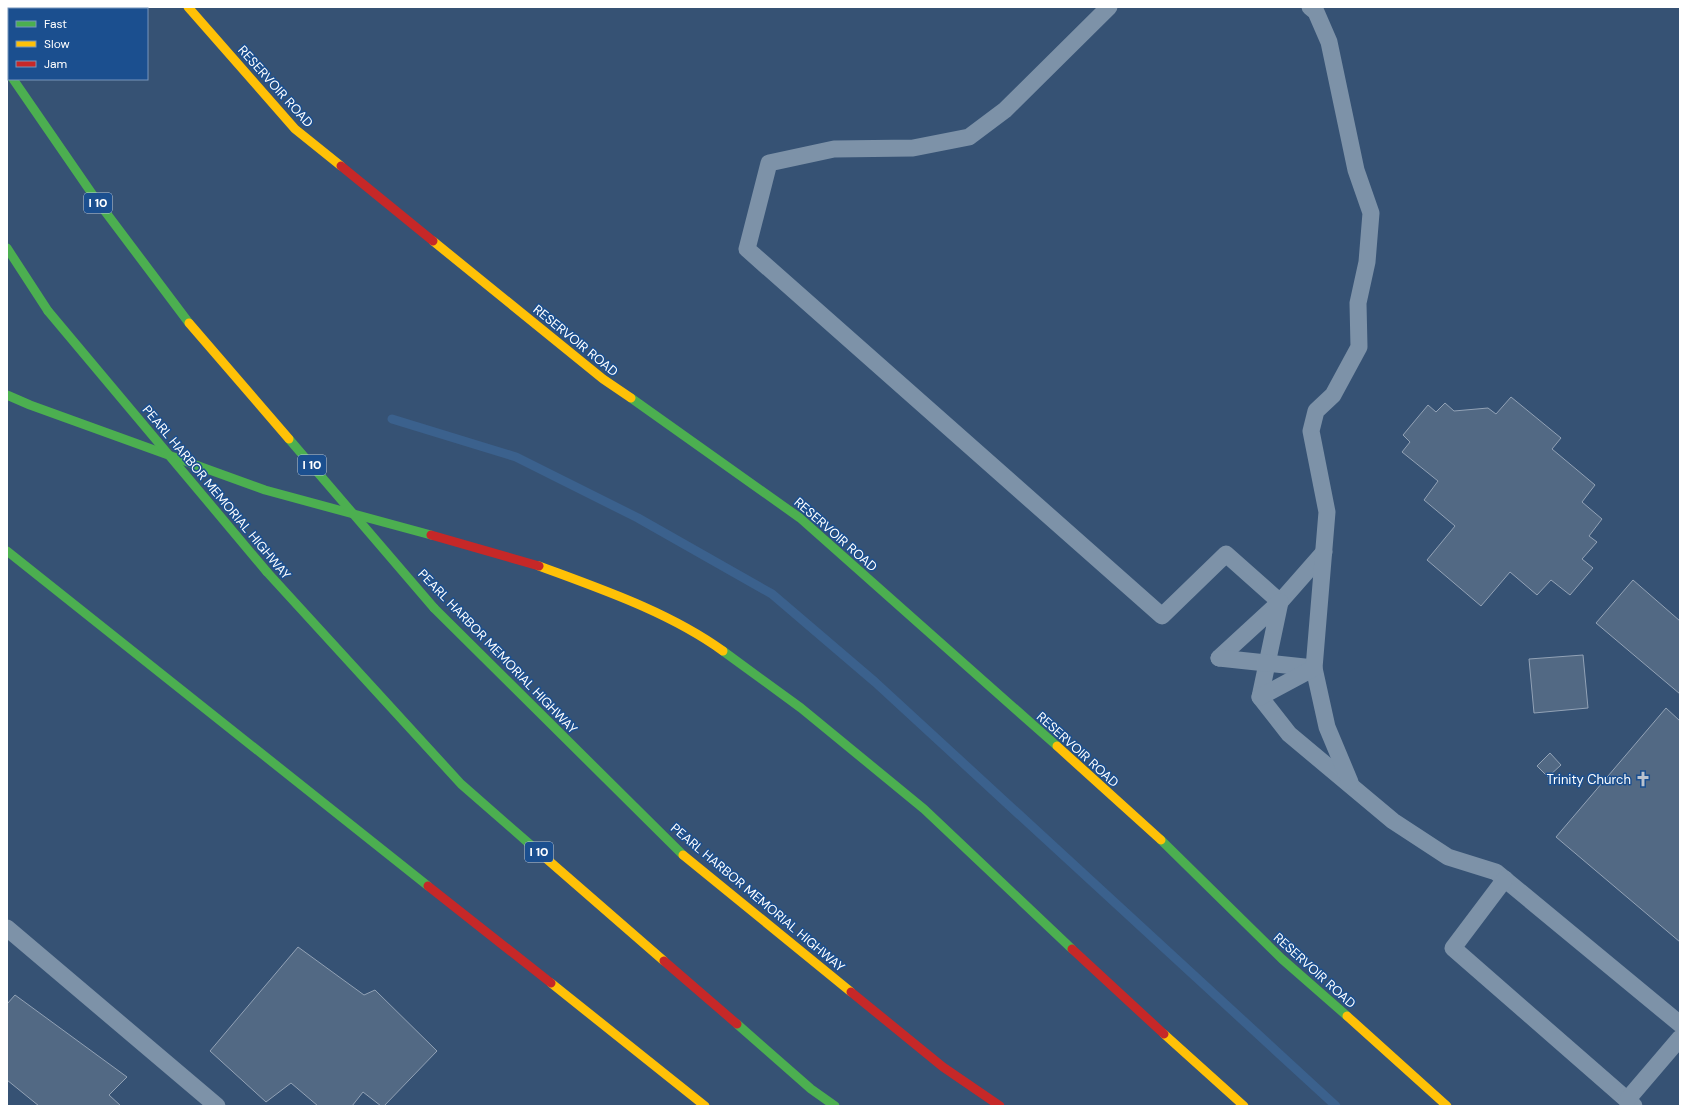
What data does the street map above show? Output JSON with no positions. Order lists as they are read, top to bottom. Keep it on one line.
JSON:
{"streets":{"main road":["RESERVOIR ROAD","I 10","PEARL HARBOR MEMORIAL HIGHWAY"]},"places":{"church":["Trinity Church"]},"legend":["Fast","Slow","Jam"]}
